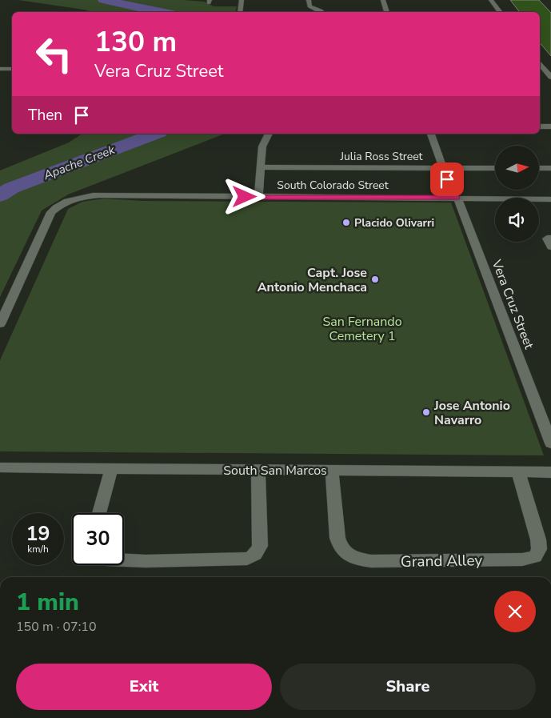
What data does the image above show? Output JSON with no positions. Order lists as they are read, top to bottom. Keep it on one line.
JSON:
{"streets":{"street":["Julia Ross Street","South Colorado Street","Vera Cruz Street","South San Marcos","Grand Alley"]},"crossings":[["Julia Ross Street","Vera Cruz Street"],["South Colorado Street","Vera Cruz Street"],["South San Marcos","Grand Alley"]],"water":["Apache Creek"],"parks":["San Fernando Cemetery 1"],"places":["Placido Olivarri","Capt. Jose Antonio Menchaca","Jose Antonio Navarro"],"north":"right","page":{"turn":["130 m","Vera Cruz Street"],"then":"Then","speed":"19 km/h","limit":"30","heading":["1 min","150 m · 07:10"],"buttons":["Exit","Share"]}}
